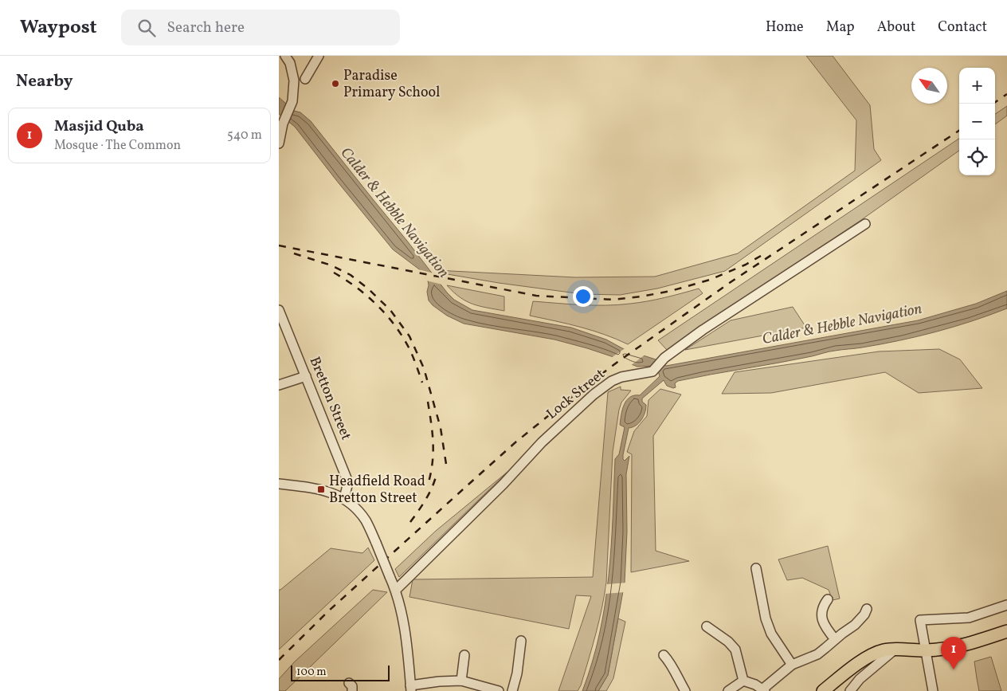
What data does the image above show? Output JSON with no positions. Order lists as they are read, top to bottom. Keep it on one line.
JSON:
{"streets":{"street":["Lock Street","Bretton Street"]},"water":["Calder & Hebble Navigation"],"places":{"other":["Paradise Primary School"],"transit":["Headfield Road Bretton Street"]},"scale_bar":"100 m","north":"top left","page":{"header":"Waypost","search":"Search here","nav":["Home","Map","About","Contact"],"heading":"Nearby","map_buttons":["+","−"],"list":[{"mark":"1","name":"Masjid Quba","note":"Mosque · The Common","value":"540 m"}],"pins":"1","scale":"100 m"}}
